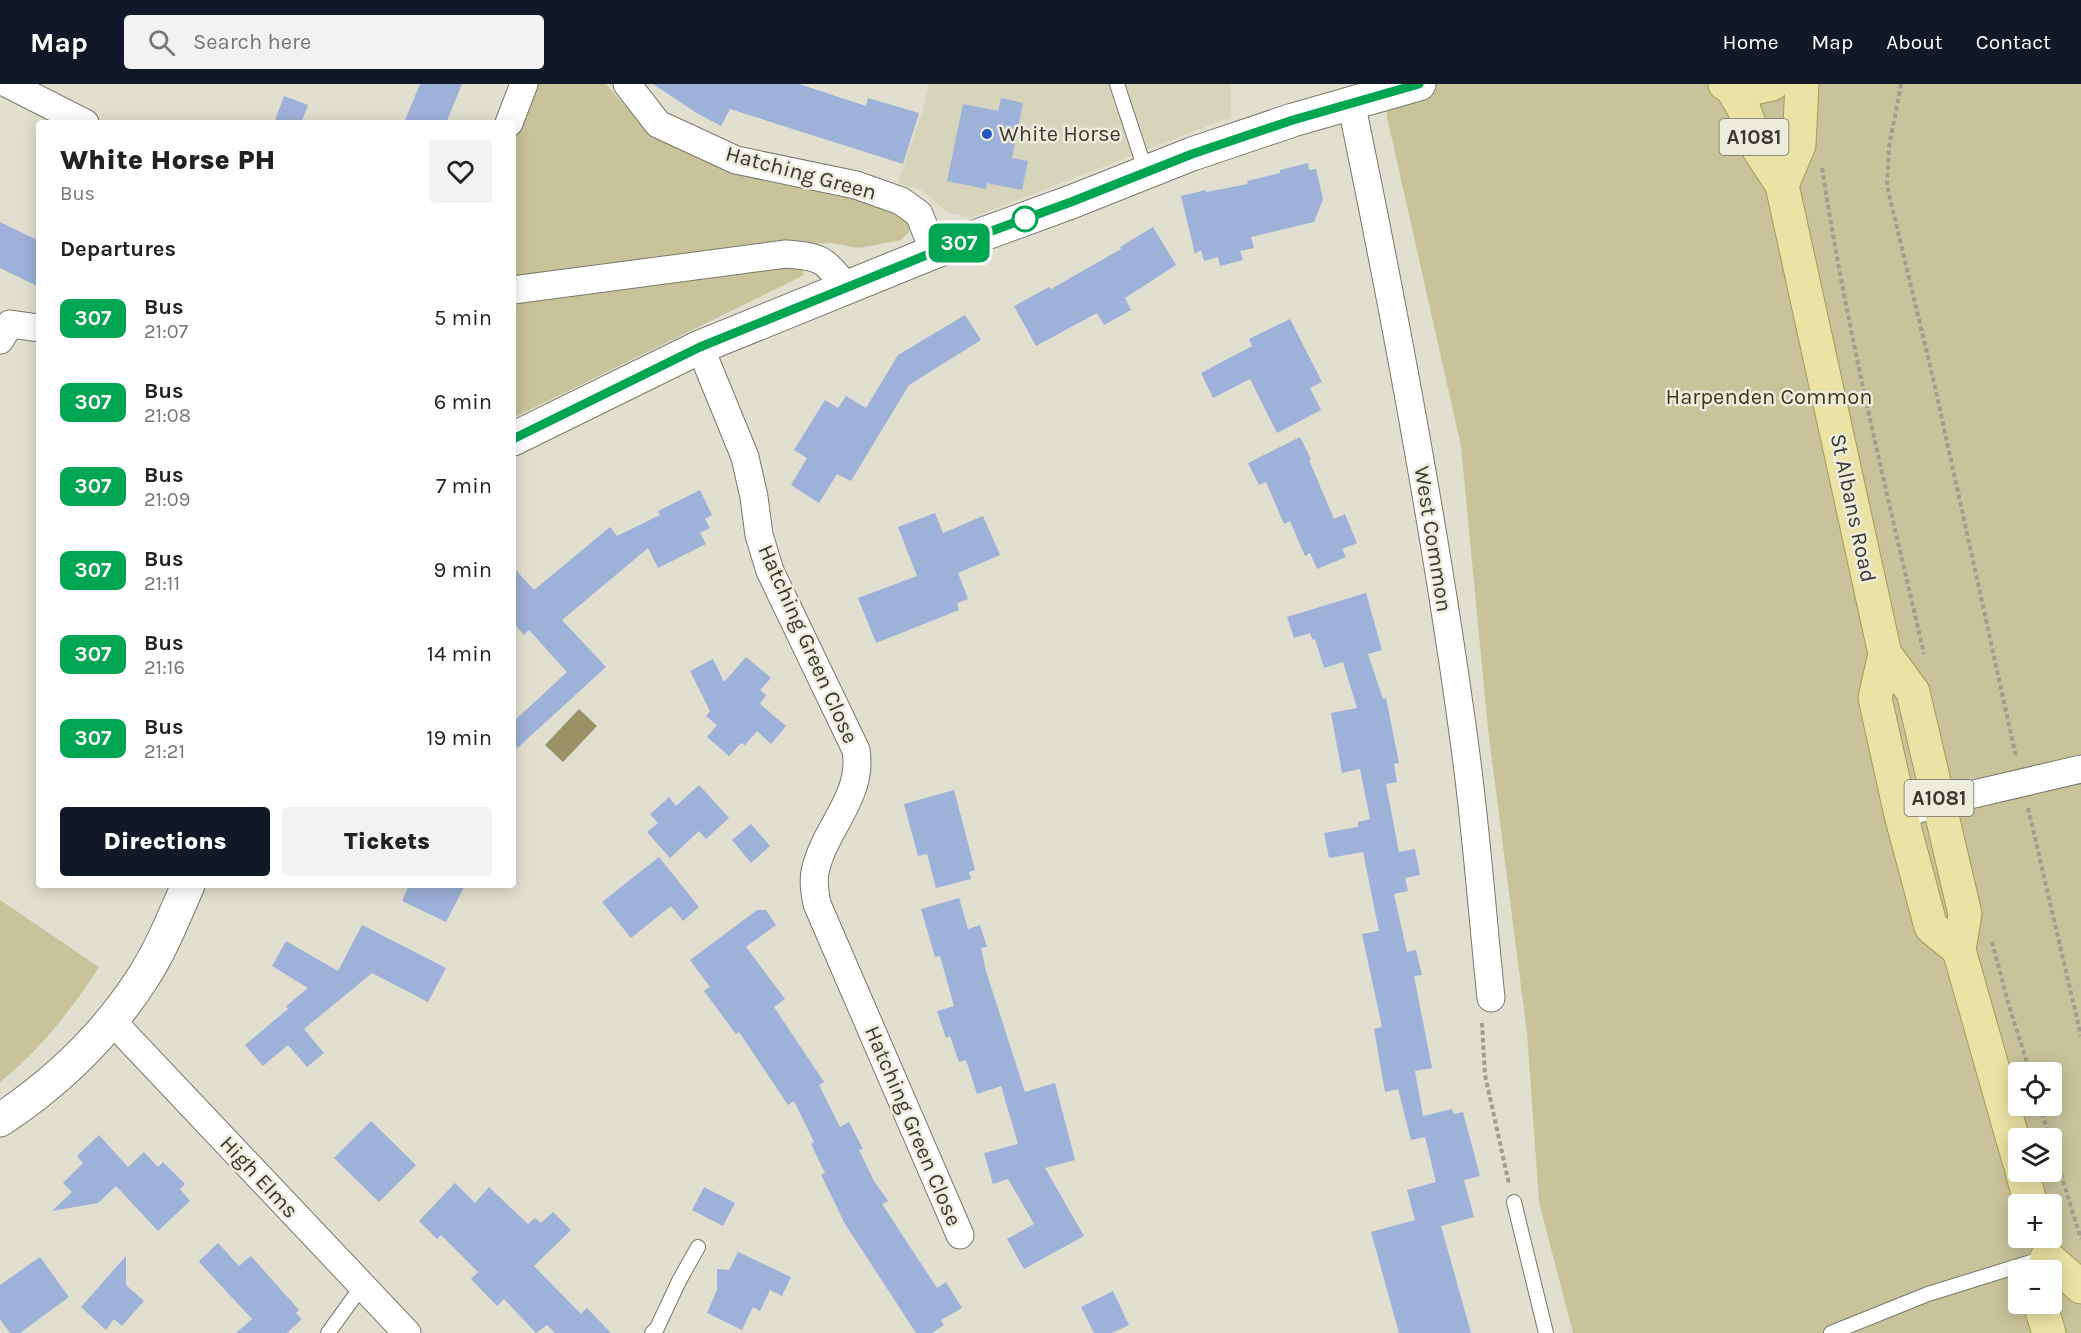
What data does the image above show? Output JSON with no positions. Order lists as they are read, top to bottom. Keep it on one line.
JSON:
{"streets":{"main road":["A1081","St Albans Road"],"street":["Hatching Green","West Common","Hatching Green Close","High Elms"]},"crossings":[["A1081","St Albans Road"]],"parks":["Harpenden Common"],"places":["White Horse"],"lines":["bus line 307"],"page":{"header":"Map","search":"Search here","nav":["Home","Map","About","Contact"],"on_map":"307","heading":[["White Horse PH","Bus"],"Departures"],"list":[{"mark":"307","name":"Bus","note":"21:07","value":"5 min"},{"mark":"307","name":"Bus","note":"21:08","value":"6 min"},{"mark":"307","name":"Bus","note":"21:09","value":"7 min"},{"mark":"307","name":"Bus","note":"21:11","value":"9 min"},{"mark":"307","name":"Bus","note":"21:16","value":"14 min"},{"mark":"307","name":"Bus","note":"21:21","value":"19 min"}],"buttons":["Directions","Tickets"],"map_buttons":["+","−"]}}
